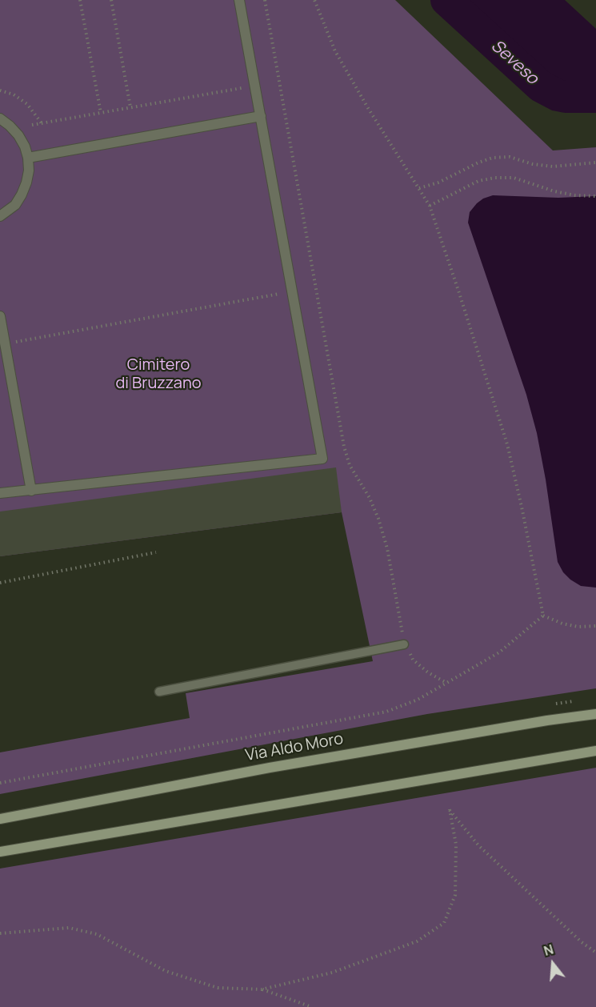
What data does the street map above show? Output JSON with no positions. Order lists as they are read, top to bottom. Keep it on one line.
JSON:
{"streets":{"main road":["Via Aldo Moro"]},"water":["Seveso"],"parks":["Cimitero di Bruzzano"],"north":"top"}
